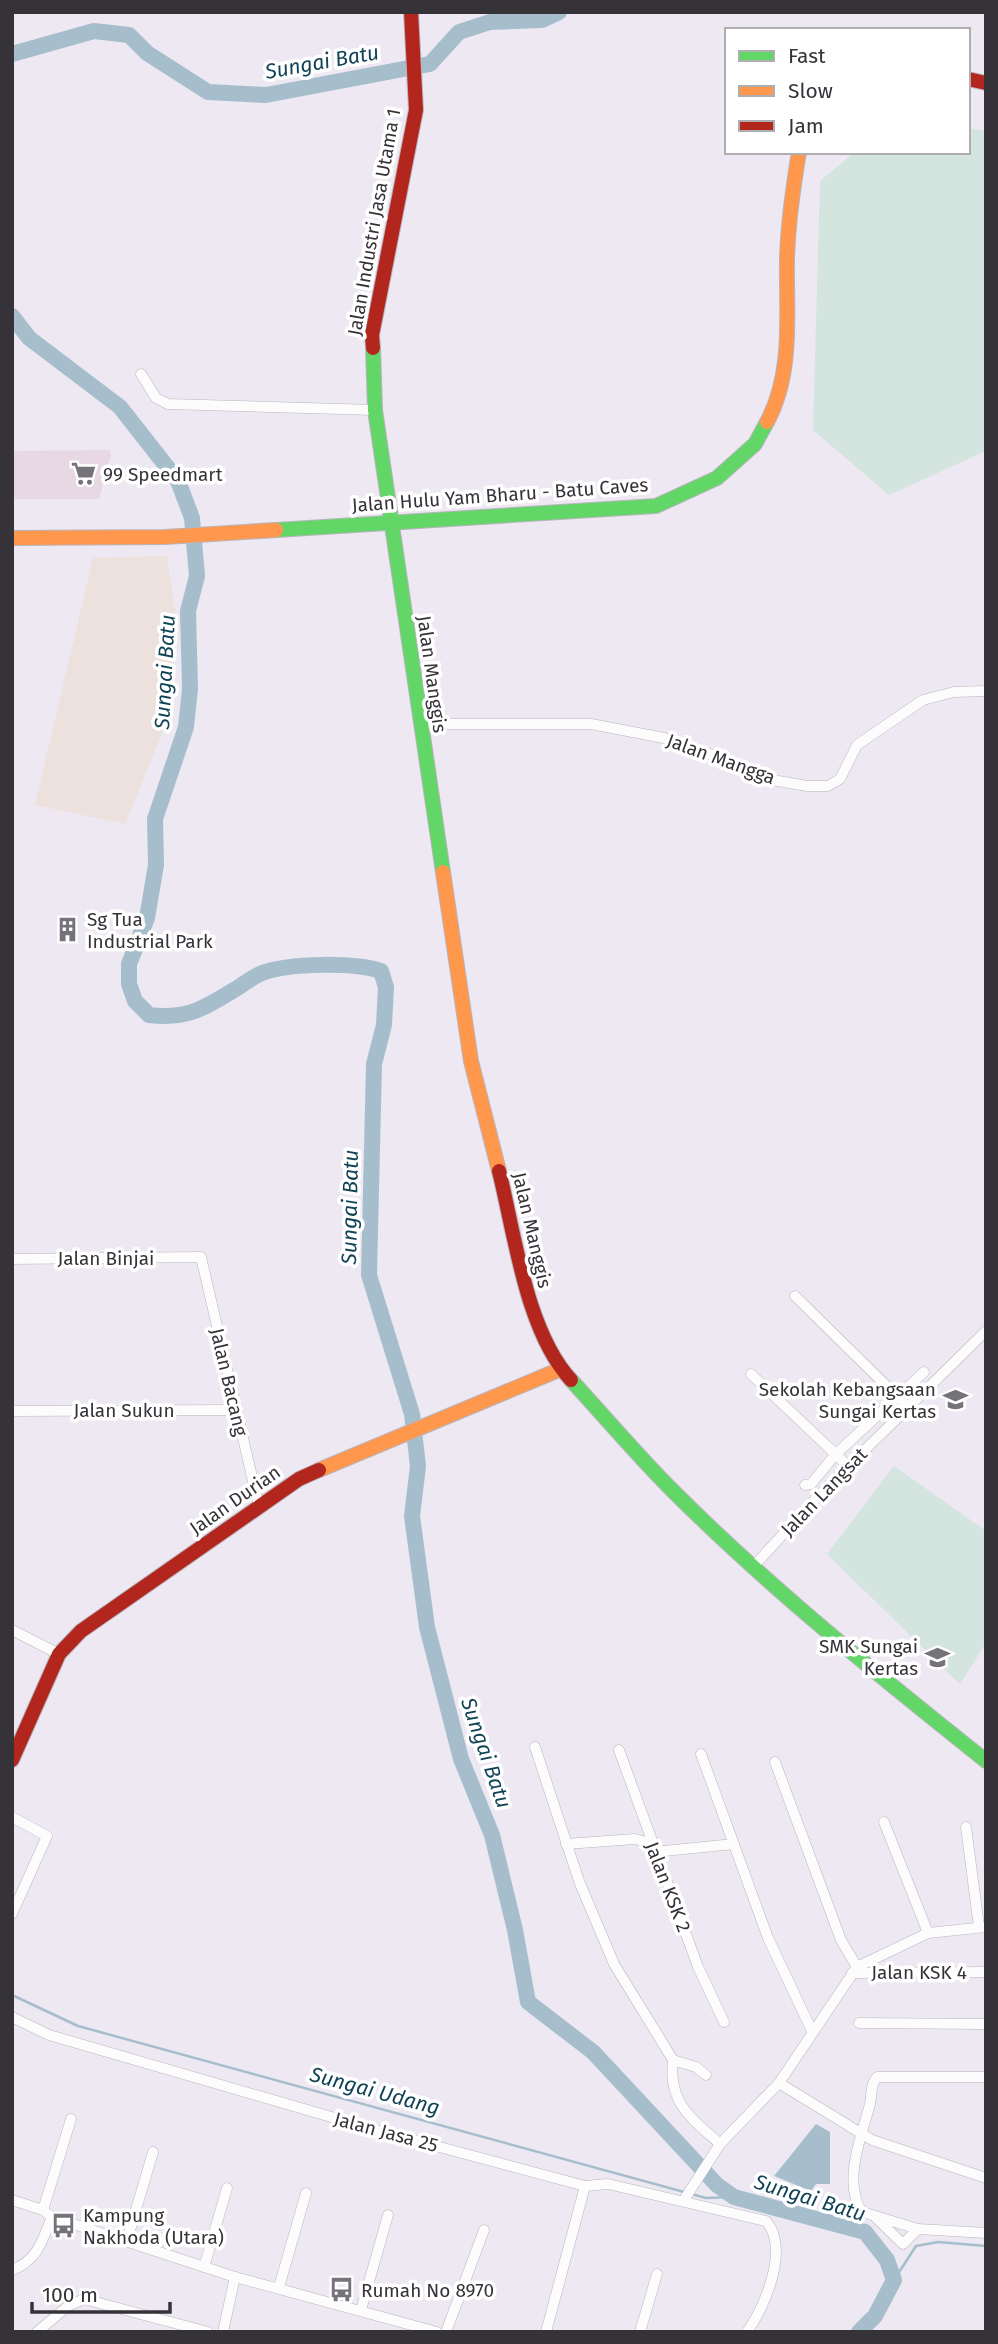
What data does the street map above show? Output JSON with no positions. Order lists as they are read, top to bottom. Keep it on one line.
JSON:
{"streets":{"street":["Jalan Industri Jasa Utama 1","Jalan Hulu Yam Bharu - Batu Caves","Jalan Manggis","Jalan Mangga","Jalan Binjai","Jalan Bacang","Jalan Sukun","Jalan Langsat","Jalan Durian","Jalan KSK 2","Jalan KSK 4","Jalan Jasa 25"]},"crossings":[["Jalan Industri Jasa Utama 1","Jalan Hulu Yam Bharu - Batu Caves"],["Jalan Industri Jasa Utama 1","Jalan Manggis"],["Jalan Hulu Yam Bharu - Batu Caves","Jalan Manggis"],["Jalan Manggis","Jalan Mangga"],["Jalan Manggis","Jalan Langsat"],["Jalan Manggis","Jalan Durian"],["Jalan Binjai","Jalan Bacang"],["Jalan Bacang","Jalan Sukun"],["Jalan Bacang","Jalan Durian"]],"water":["Sungai Batu","Sungai Udang"],"places":{"supermarket":["99 Speedmart"],"building":["Sg Tua Industrial Park"],"school or university":["Sekolah Kebangsaan Sungai Kertas","SMK Sungai Kertas"],"bus stop":["Kampung Nakhoda (Utara)","Rumah No 8970"]},"legend":["Fast","Slow","Jam"],"scale_bar":"100 m"}
